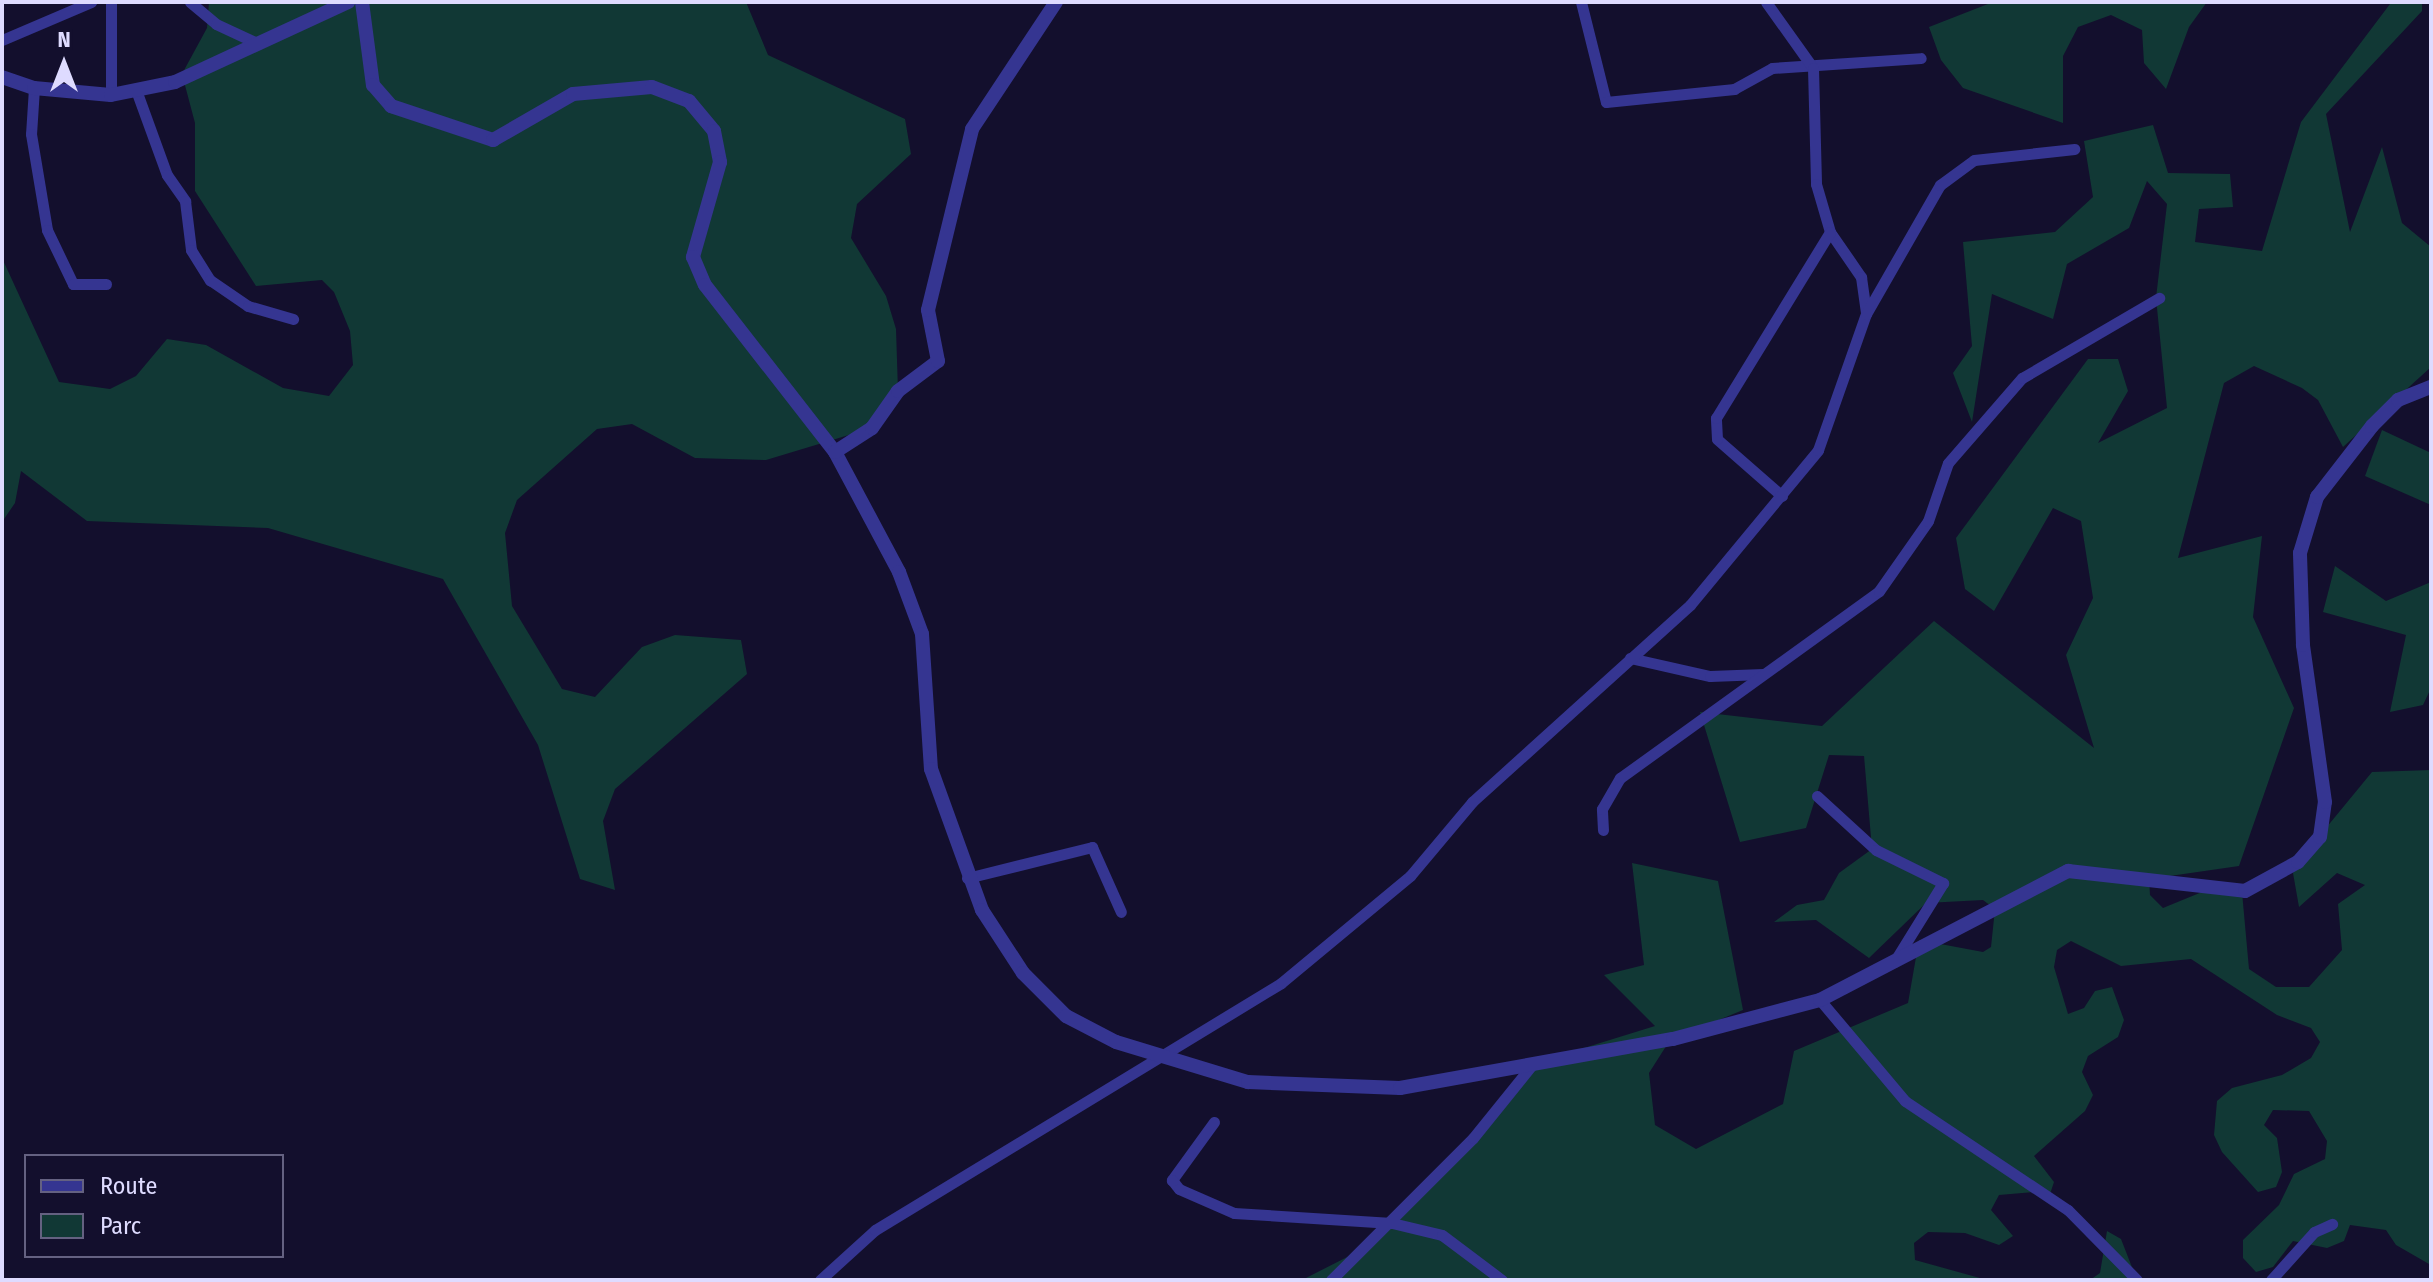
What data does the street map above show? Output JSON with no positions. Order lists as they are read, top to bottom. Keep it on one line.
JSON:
{"legend":["Route","Parc"],"north":"top"}
